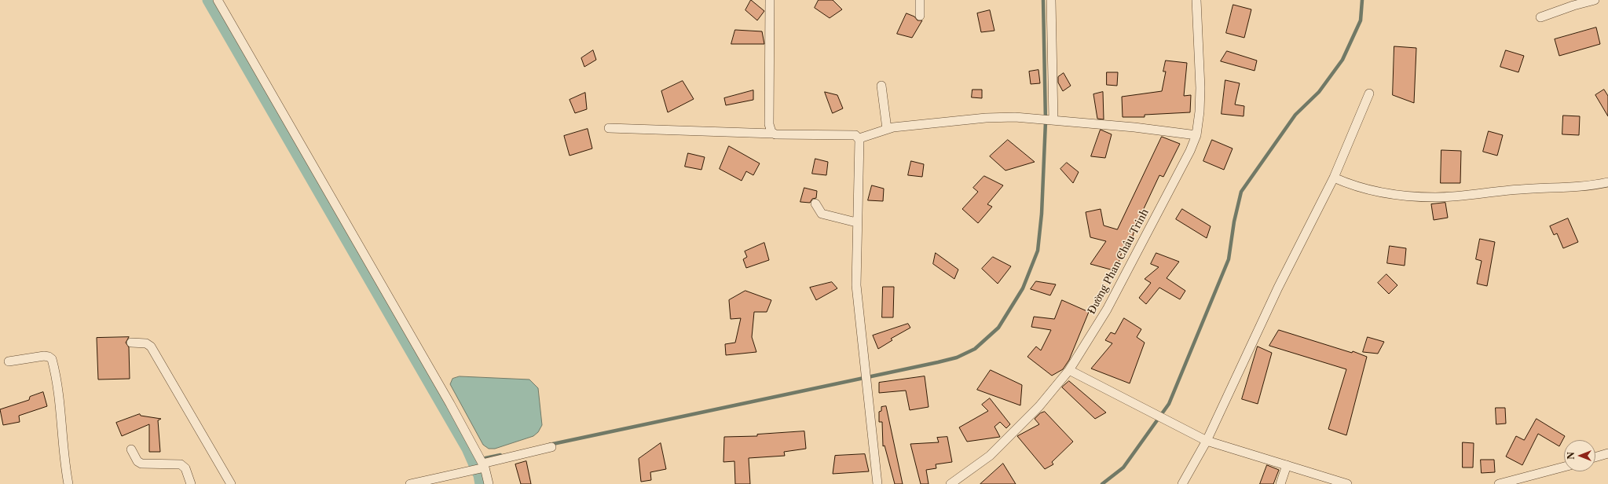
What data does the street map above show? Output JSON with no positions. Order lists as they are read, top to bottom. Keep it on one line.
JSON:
{"streets":{"street":["Đường Phan Châu Trinh"]},"north":"left"}
